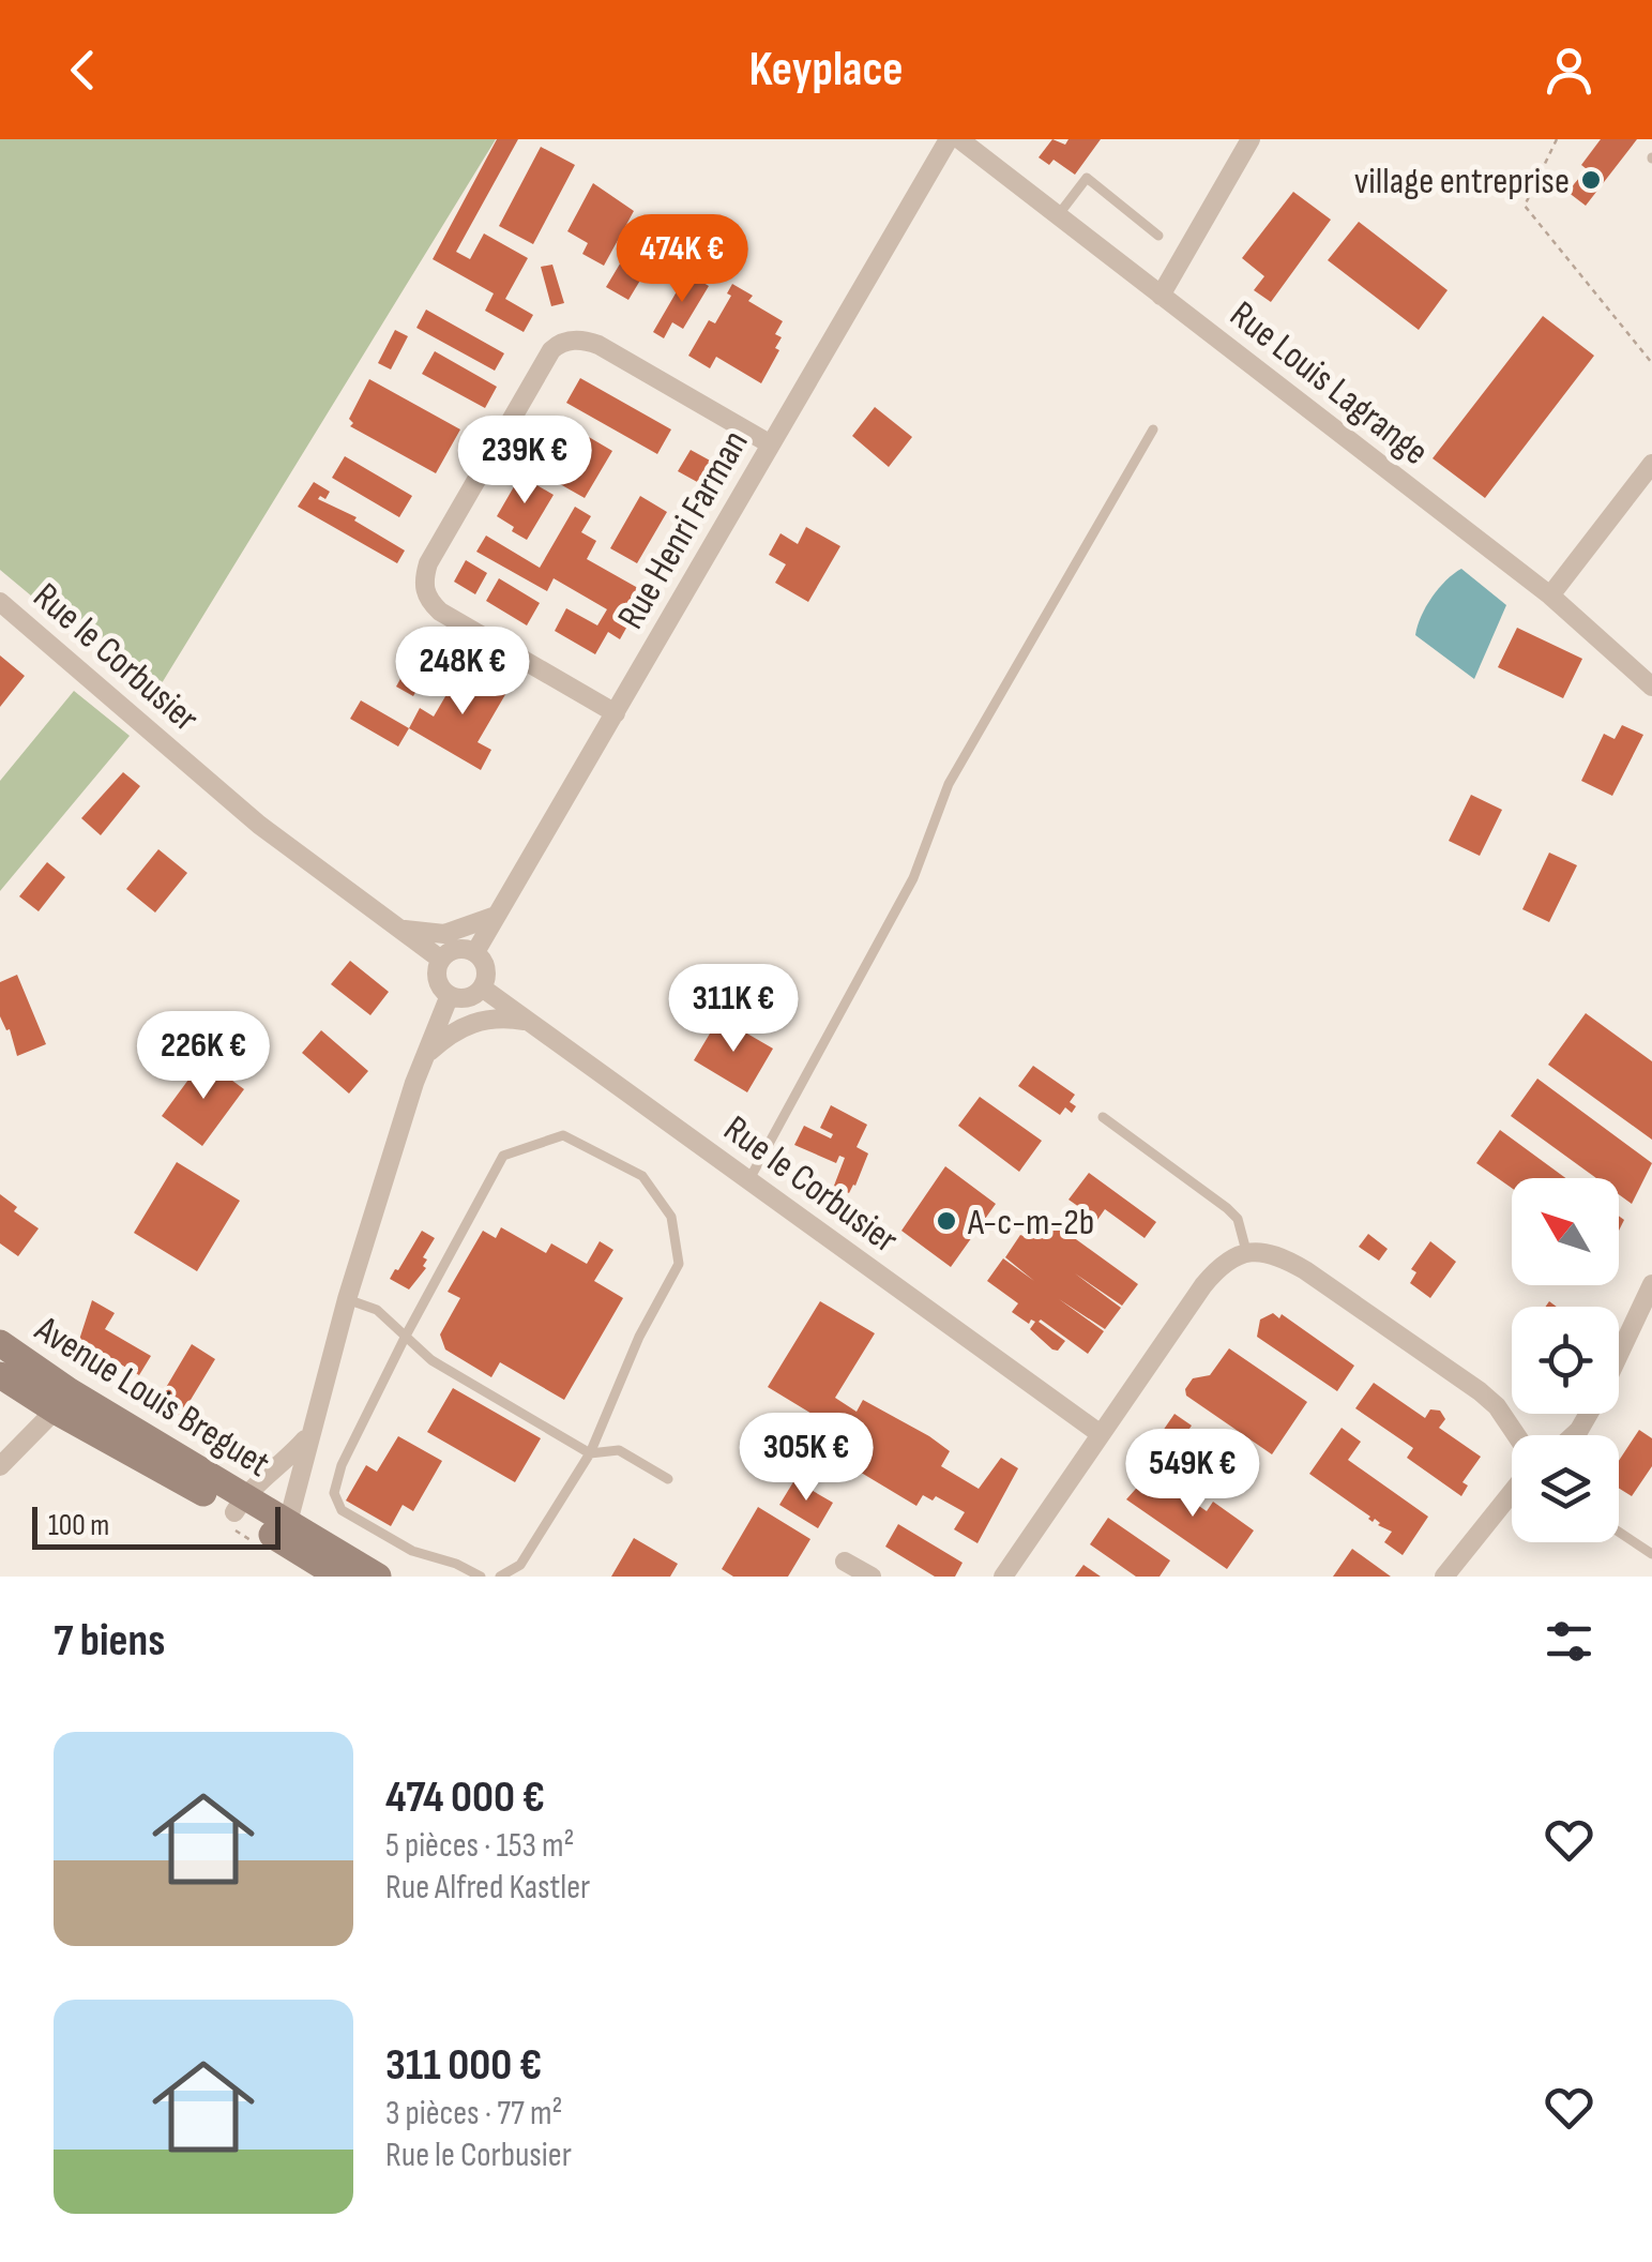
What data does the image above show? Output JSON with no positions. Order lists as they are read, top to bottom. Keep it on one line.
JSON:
{"streets":{"street":["Rue Louis Lagrange","Rue Henri Farman","Rue le Corbusier","Avenue Louis Breguet"]},"crossings":[["Rue Henri Farman","Rue le Corbusier"]],"places":["village entreprise","A-c-m-2b"],"scale_bar":"100 m","north":"top left","page":{"header":"Keyplace","price":["474K €","239K €","248K €","311K €","226K €","305K €","549K €"],"scale":"100 m","heading":"7 biens","list":[{"name":"474 000 €","note":"5 pièces · 153 m² · Rue Alfred Kastler"},{"name":"311 000 €","note":"3 pièces · 77 m² · Rue le Corbusier"}]}}
